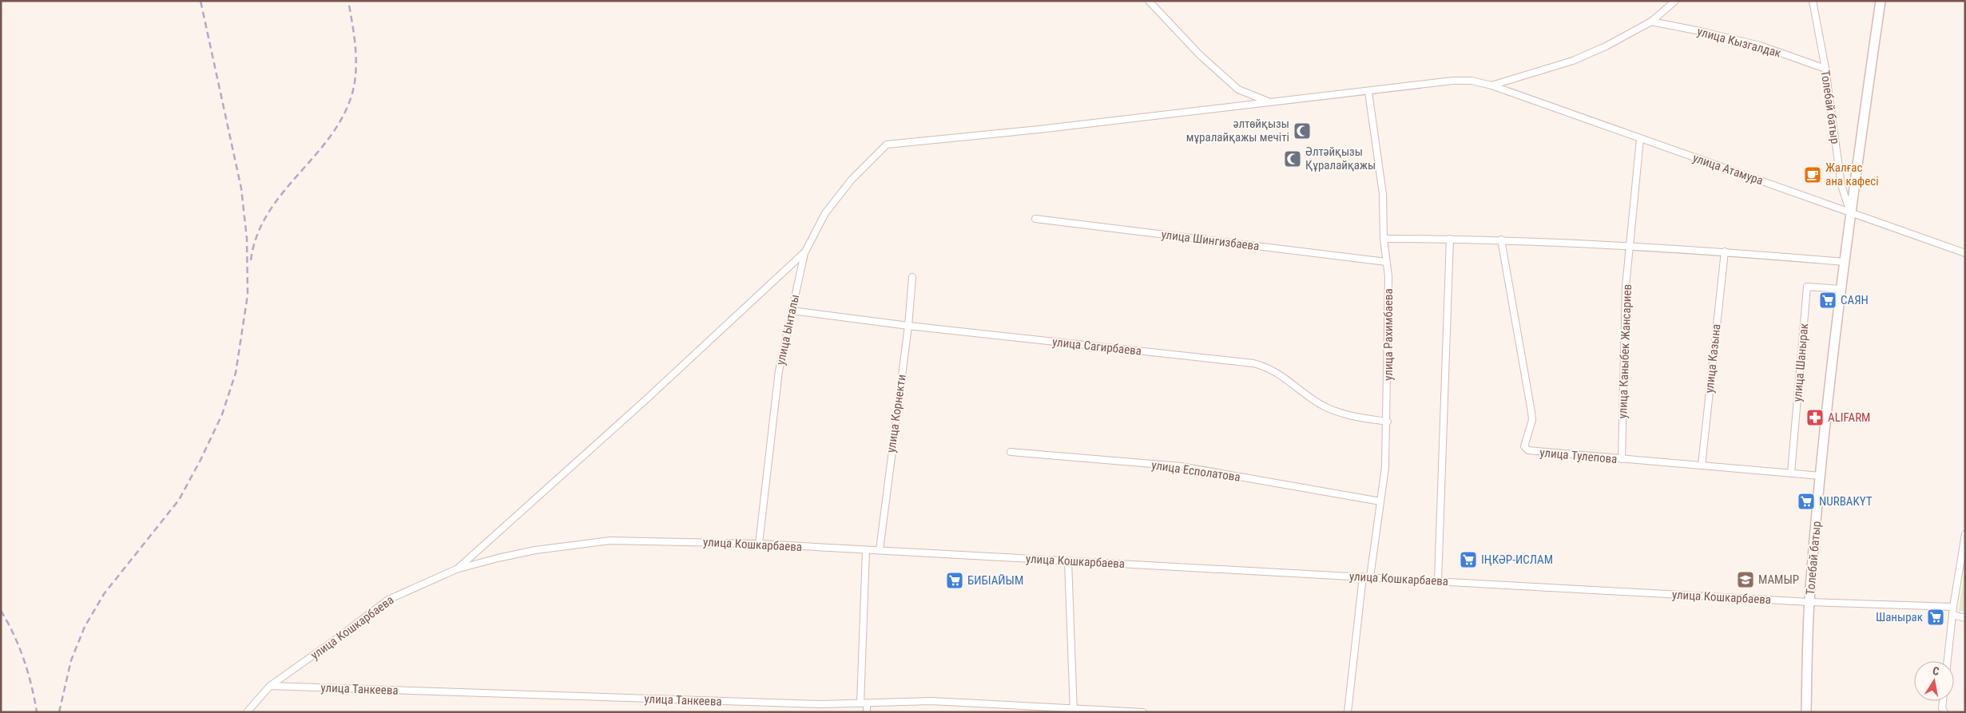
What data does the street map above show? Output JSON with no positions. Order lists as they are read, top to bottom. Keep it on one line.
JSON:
{"streets":{"street":["улица Кызгалдак","Толебай батыр","улица Атамура","улица Шингизбаева","улица Ынталы","улица Рахимбаева","улица Сагирбаева","улица Каныбек Жансариев","улица Казына","улица Шанырак","улица Корнекти","улица Тулепова","улица Есполатова","улица Кошкарбаева","улица Танкеева"]},"crossings":[["улица Кызгалдак","Толебай батыр"],["Толебай батыр","улица Атамура"],["Толебай батыр","улица Шанырак"],["Толебай батыр","улица Тулепова"],["Толебай батыр","улица Кошкарбаева"],["улица Атамура","улица Ынталы"],["улица Атамура","улица Рахимбаева"],["улица Атамура","улица Каныбек Жансариев"],["улица Шингизбаева","улица Рахимбаева"],["улица Ынталы","улица Сагирбаева"],["улица Ынталы","улица Кошкарбаева"],["улица Рахимбаева","улица Сагирбаева"],["улица Рахимбаева","улица Есполатова"],["улица Рахимбаева","улица Кошкарбаева"],["улица Сагирбаева","улица Корнекти"],["улица Каныбек Жансариев","улица Тулепова"],["улица Казына","улица Тулепова"],["улица Шанырак","улица Тулепова"],["улица Корнекти","улица Кошкарбаева"],["улица Кошкарбаева","улица Танкеева"]],"places":{"mosque":["әлтөйқызы мұралайқажы мечіті","Әлтәйқызы Құралайқажы"],"cafe":["Жалғас ана кафесі"],"supermarket":["САЯН","NURBAKYT","ІҢКӘР-ИСЛАМ","БИБІАЙЫМ","Шанырак"],"pharmacy":["ALIFARM"],"school or university":["МАМЫР"]},"north":"top"}
